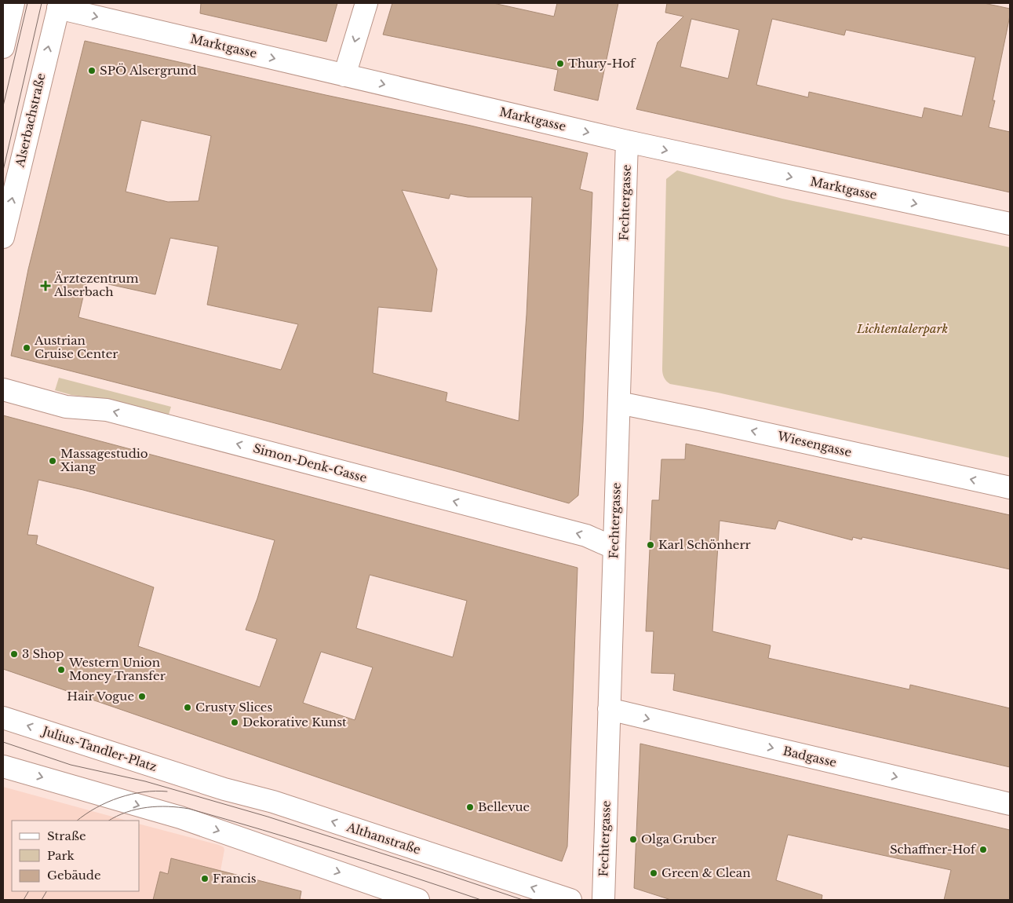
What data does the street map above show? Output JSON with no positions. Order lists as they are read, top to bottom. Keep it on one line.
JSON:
{"streets":{"street":["Marktgasse","Alserbachstraße","Fechtergasse","Wiesengasse","Simon-Denk-Gasse","Julius-Tandler-Platz","Badgasse","Althanstraße"]},"crossings":[["Marktgasse","Alserbachstraße"],["Marktgasse","Fechtergasse"],["Fechtergasse","Wiesengasse"],["Fechtergasse","Simon-Denk-Gasse"],["Fechtergasse","Badgasse"],["Julius-Tandler-Platz","Althanstraße"]],"one_way":["Marktgasse","Alserbachstraße","Wiesengasse","Simon-Denk-Gasse","Badgasse"],"parks":["Lichtentalerpark"],"places":{"other":["Thury-Hof","SPÖ Alsergrund","Austrian Cruise Center","Massagestudio Xiang","Karl Schönherr","3 Shop","Western Union Money Transfer","Hair Vogue","Crusty Slices","Dekorative Kunst","Bellevue","Olga Gruber","Schaffner-Hof","Green & Clean","Francis"],"health":["Ärztezentrum Alserbach"]},"legend":["Straße","Park","Gebäude"]}
